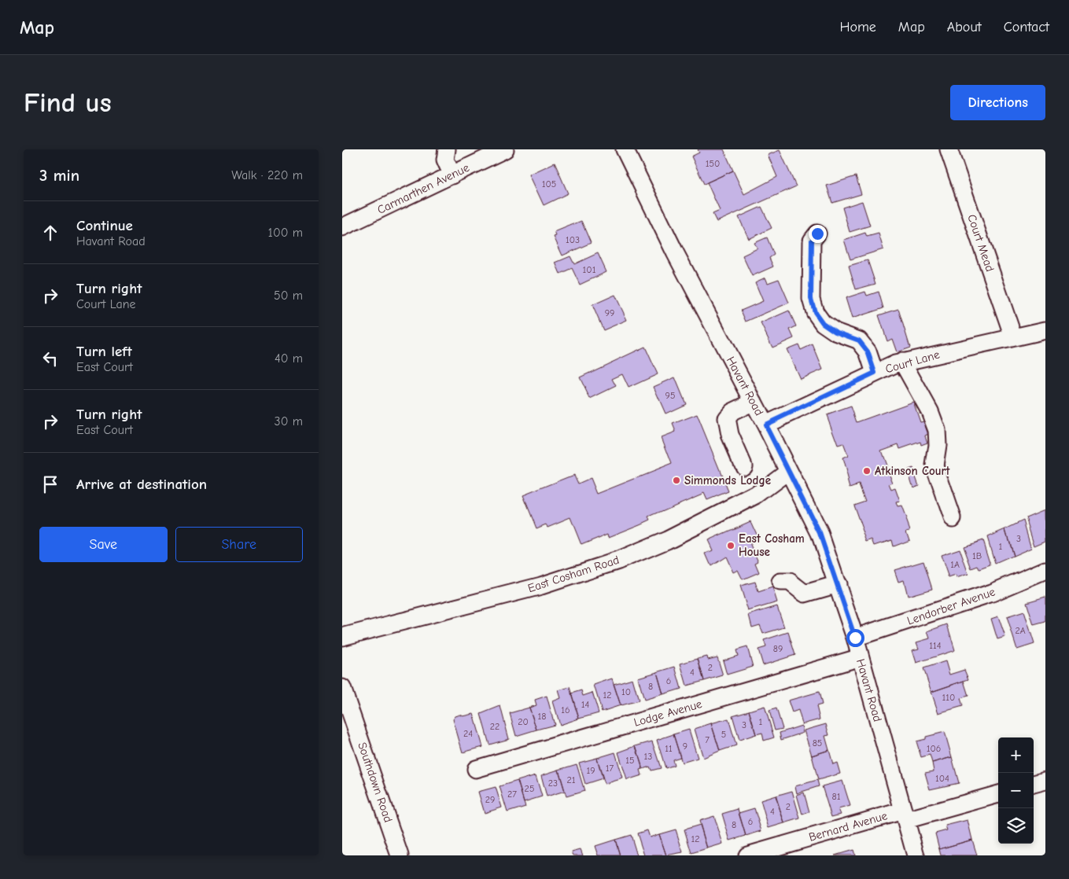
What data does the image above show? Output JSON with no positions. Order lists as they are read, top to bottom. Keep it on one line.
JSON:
{"streets":{"street":["Carmarthen Avenue","Court Mead","Court Lane","Havant Road","East Cosham Road","Lendorber Avenue","Lodge Avenue","Southdown Road","Bernard Avenue"]},"crossings":[["Court Mead","Court Lane"],["Court Lane","Havant Road"],["Havant Road","East Cosham Road"],["Havant Road","Lendorber Avenue"],["Havant Road","Lodge Avenue"],["Havant Road","Bernard Avenue"]],"places":["Atkinson Court","Simmonds Lodge","East Cosham House"],"house_numbers":["150","105","103","101","99","95","3","1","1B","1A","2A","114","89","2","4","6","8","10","12","110","14","16","18","20","1","3","22","24","5","7","85","9","11","106","13","15","17","19","104","21","23","25","27","81","29","2","4","6","8","12"],"page":{"header":"Map","nav":["Home","Map","About","Contact"],"buttons":["Directions",["Save","Share"]],"title":"Find us","heading":["3 min","Walk · 220 m"],"list":[["Continue","Havant Road","100 m"],["Turn right","Court Lane","50 m"],["Turn left","East Court","40 m"],["Turn right","East Court","30 m"],"Arrive at destination"],"map_buttons":["+","−"]}}
